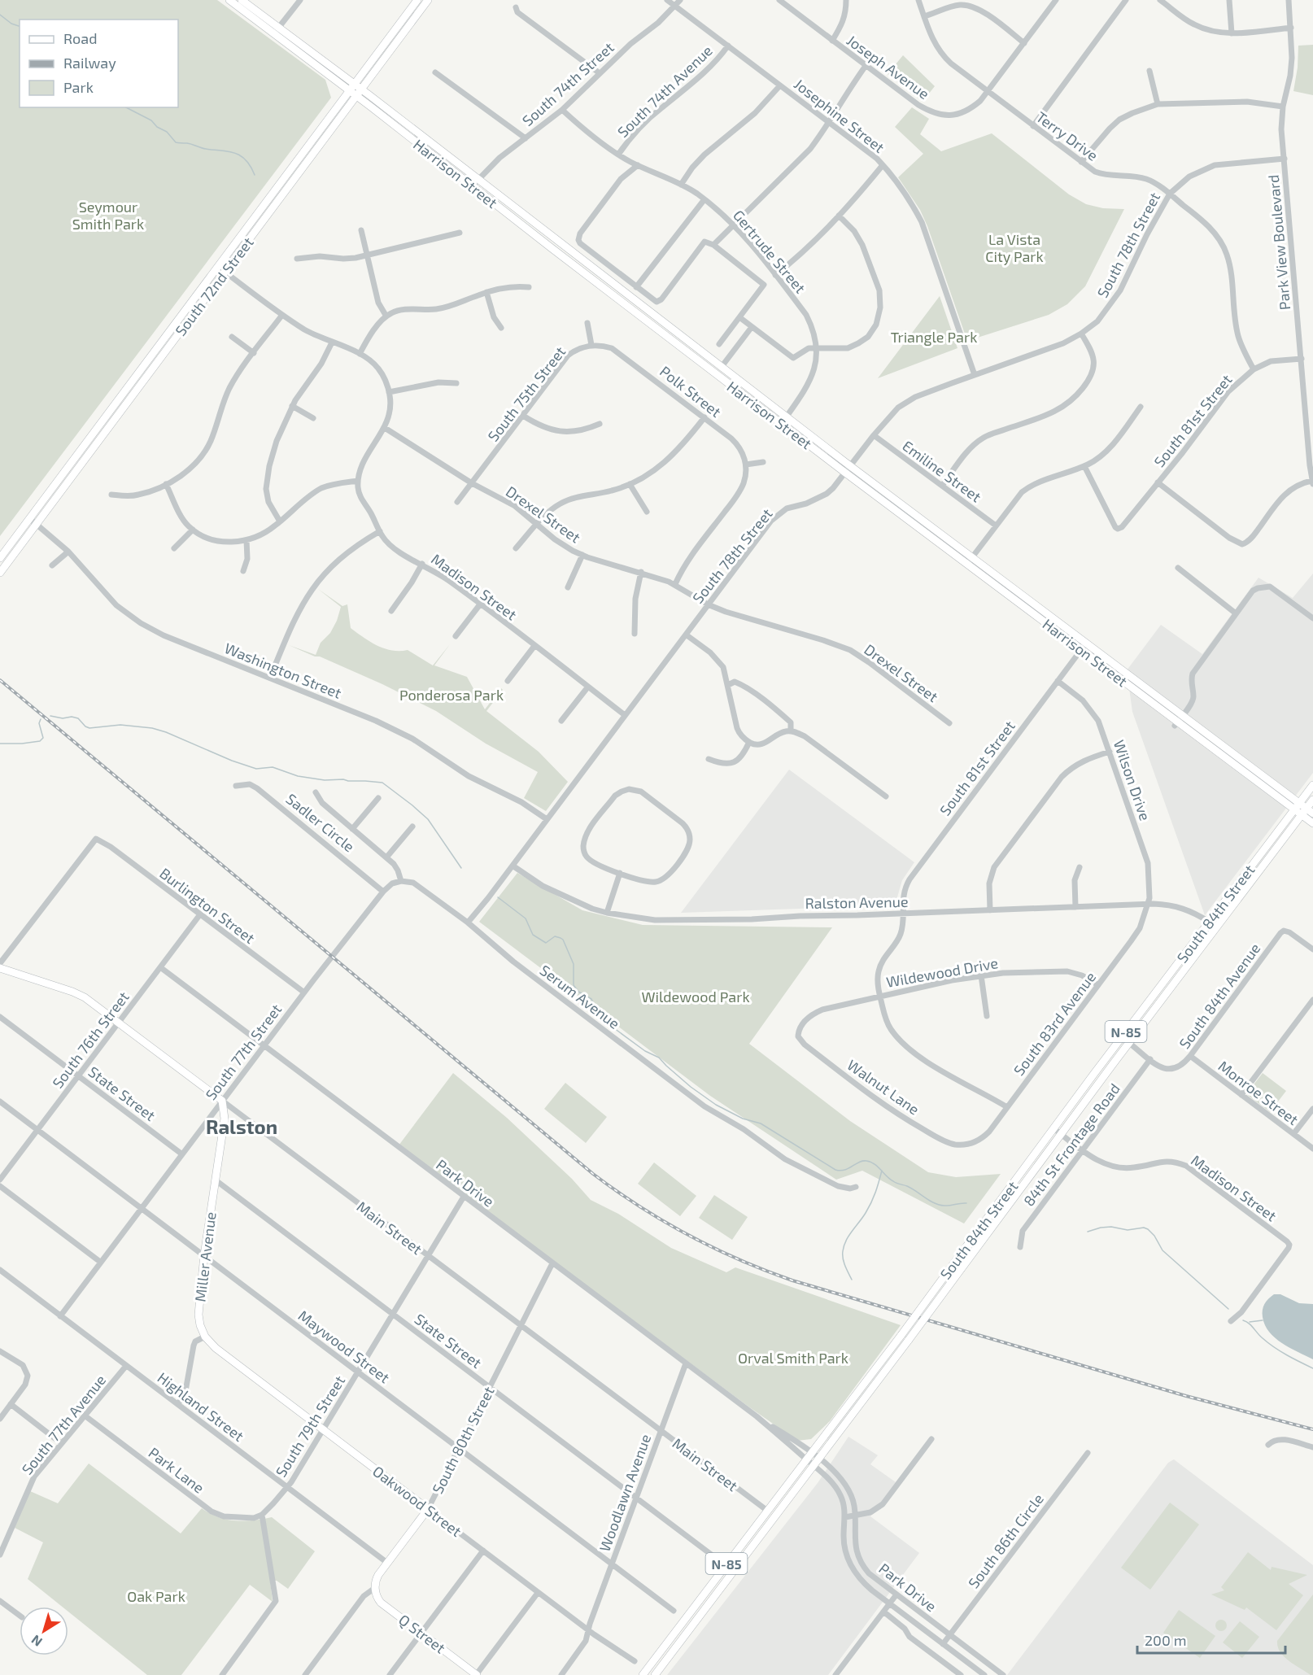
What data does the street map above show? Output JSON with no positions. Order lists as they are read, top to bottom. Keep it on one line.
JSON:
{"streets":{"main road":["Harrison Street","South 72nd Street","South 84th Street","N-85","Main Street","Miller Avenue","South 80th Street","Oakwood Street","Q Street"],"street":["Joseph Avenue","South 74th Street","South 74th Avenue","Josephine Street","Terry Drive","Park View Boulevard","South 78th Street","Gertrude Street","Polk Street","South 75th Street","South 81st Street","Emiline Street","Drexel Street","Madison Street","Washington Street","Wilson Drive","Sadler Circle","Ralston Avenue","Burlington Street","Wildewood Drive","South 84th Avenue","Serum Avenue","South 83rd Avenue","South 76th Street","South 77th Street","Walnut Lane","Monroe Street","State Street","84th St Frontage Road","Park Drive","Maywood Street","Highland Street","South 77th Avenue","South 79th Street","Park Lane","Woodlawn Avenue","South 86th Circle"]},"crossings":[["Joseph Avenue","Terry Drive"],["South 74th Street","Josephine Street"],["South 74th Street","Harrison Street"],["South 74th Street","Gertrude Street"],["South 74th Avenue","Josephine Street"],["South 74th Avenue","Gertrude Street"],["Josephine Street","South 78th Street"],["Terry Drive","South 78th Street"],["Terry Drive","South 81st Street"],["Harrison Street","South 78th Street"],["Harrison Street","Gertrude Street"],["Harrison Street","South 72nd Street"],["Harrison Street","South 81st Street"],["Harrison Street","South 84th Street"],["Park View Boulevard","South 78th Street"],["Park View Boulevard","South 81st Street"],["South 78th Street","Emiline Street"],["South 78th Street","Drexel Street"],["South 78th Street","Madison Street"],["South 78th Street","Washington Street"],["South 78th Street","Ralston Avenue"],["South 78th Street","Serum Avenue"],["South 72nd Street","Washington Street"],["Polk Street","South 75th Street"],["South 75th Street","Drexel Street"],["South 81st Street","Wilson Drive"],["South 81st Street","Ralston Avenue"],["South 81st Street","Wildewood Drive"],["South 81st Street","South 83rd Avenue"],["Madison Street","South 84th Street"],["Madison Street","84th St Frontage Road"],["Wilson Drive","Ralston Avenue"],["Wilson Drive","South 83rd Avenue"],["Sadler Circle","South 77th Street"],["Ralston Avenue","South 84th Street"],["Ralston Avenue","South 83rd Avenue"],["Burlington Street","South 76th Street"],["Burlington Street","South 77th Street"],["South 84th Street","Park Drive"],["South 84th Street","Main Street"],["Wildewood Drive","South 83rd Avenue"],["Wildewood Drive","Walnut Lane"],["South 84th Avenue","Monroe Street"],["South 84th Avenue","84th St Frontage Road"],["Serum Avenue","South 77th Street"],["South 83rd Avenue","Walnut Lane"],["South 76th Street","State Street"],["South 76th Street","Park Drive"],["South 76th Street","Main Street"],["South 76th Street","Maywood Street"],["South 77th Street","State Street"],["South 77th Street","Park Drive"],["South 77th Street","Main Street"],["South 77th Street","Miller Avenue"],["South 77th Street","Maywood Street"],["South 77th Street","Highland Street"],["State Street","Miller Avenue"],["State Street","South 79th Street"],["State Street","South 80th Street"],["State Street","Woodlawn Avenue"],["Park Drive","South 79th Street"],["Park Drive","South 80th Street"],["Park Drive","Woodlawn Avenue"],["Park Drive","South 86th Circle"],["Main Street","Miller Avenue"],["Main Street","South 79th Street"],["Main Street","South 80th Street"],["Main Street","Woodlawn Avenue"],["Miller Avenue","Maywood Street"],["Miller Avenue","Oakwood Street"],["Maywood Street","South 79th Street"],["Maywood Street","South 80th Street"],["Maywood Street","Woodlawn Avenue"],["Highland Street","South 77th Avenue"],["Highland Street","South 79th Street"],["Highland Street","South 80th Street"],["South 77th Avenue","Park Lane"],["South 79th Street","Park Lane"],["South 79th Street","Oakwood Street"],["South 80th Street","Oakwood Street"],["South 80th Street","Q Street"],["Woodlawn Avenue","Oakwood Street"]],"districts":["Ralston"],"parks":["Seymour Smith Park","La Vista City Park","Triangle Park","Ponderosa Park","Wildewood Park","Orval Smith Park","Oak Park"],"legend":["Road","Railway","Park"],"scale_bar":"200 m","north":"bottom left"}
